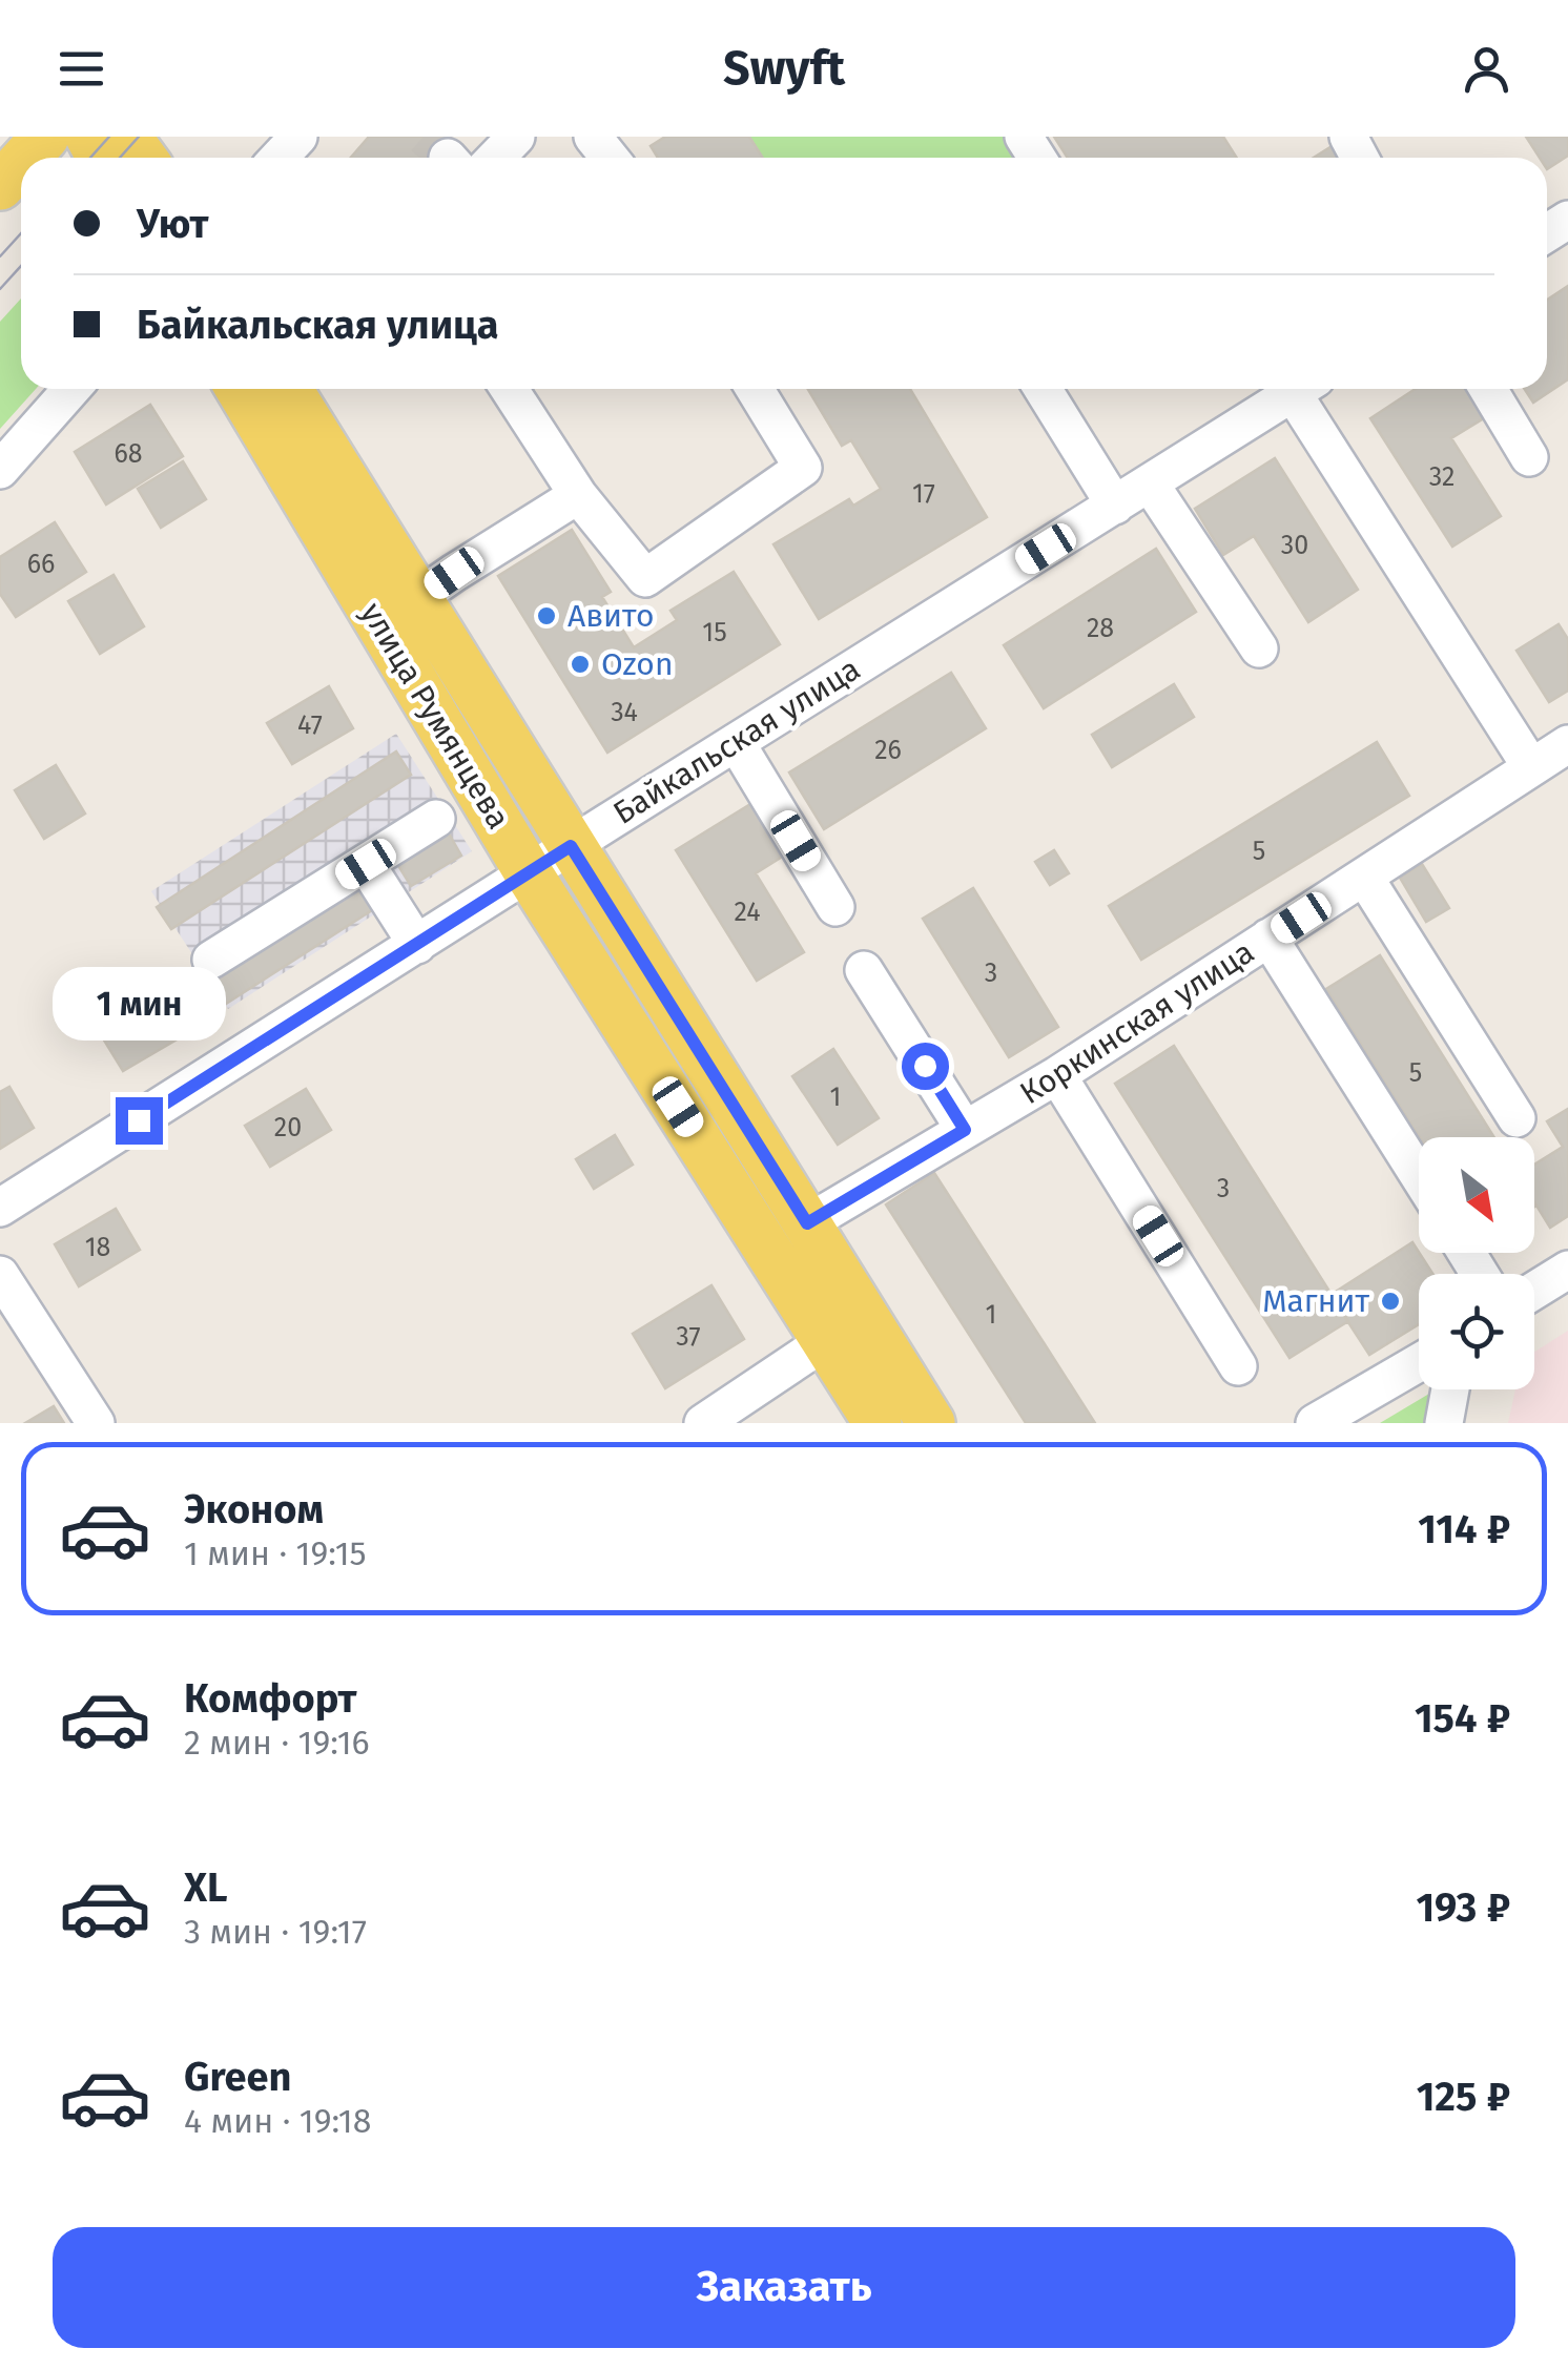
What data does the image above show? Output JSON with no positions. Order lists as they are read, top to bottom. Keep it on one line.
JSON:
{"streets":{"main road":["улица Румянцева"],"street":["Байкальская улица","Коркинская улица"]},"crossings":[["улица Румянцева","Байкальская улица"],["улица Румянцева","Коркинская улица"]],"places":["Авито","Ozon","Магнит"],"house_numbers":["68","32","17","30","66","28","15","34","47","26","5","24","3","5","1","20","3","18","1","37"],"north":"bottom right","page":{"header":"Swyft","banner":["Уют","Байкальская улица"],"bubble":"1 мин","list":[{"name":"Эконом","note":"1 мин · 19:15","value":"114 ₽"},{"name":"Комфорт","note":"2 мин · 19:16","value":"154 ₽"},{"name":"XL","note":"3 мин · 19:17","value":"193 ₽"},{"name":"Green","note":"4 мин · 19:18","value":"125 ₽"}],"buttons":"Заказать"}}
